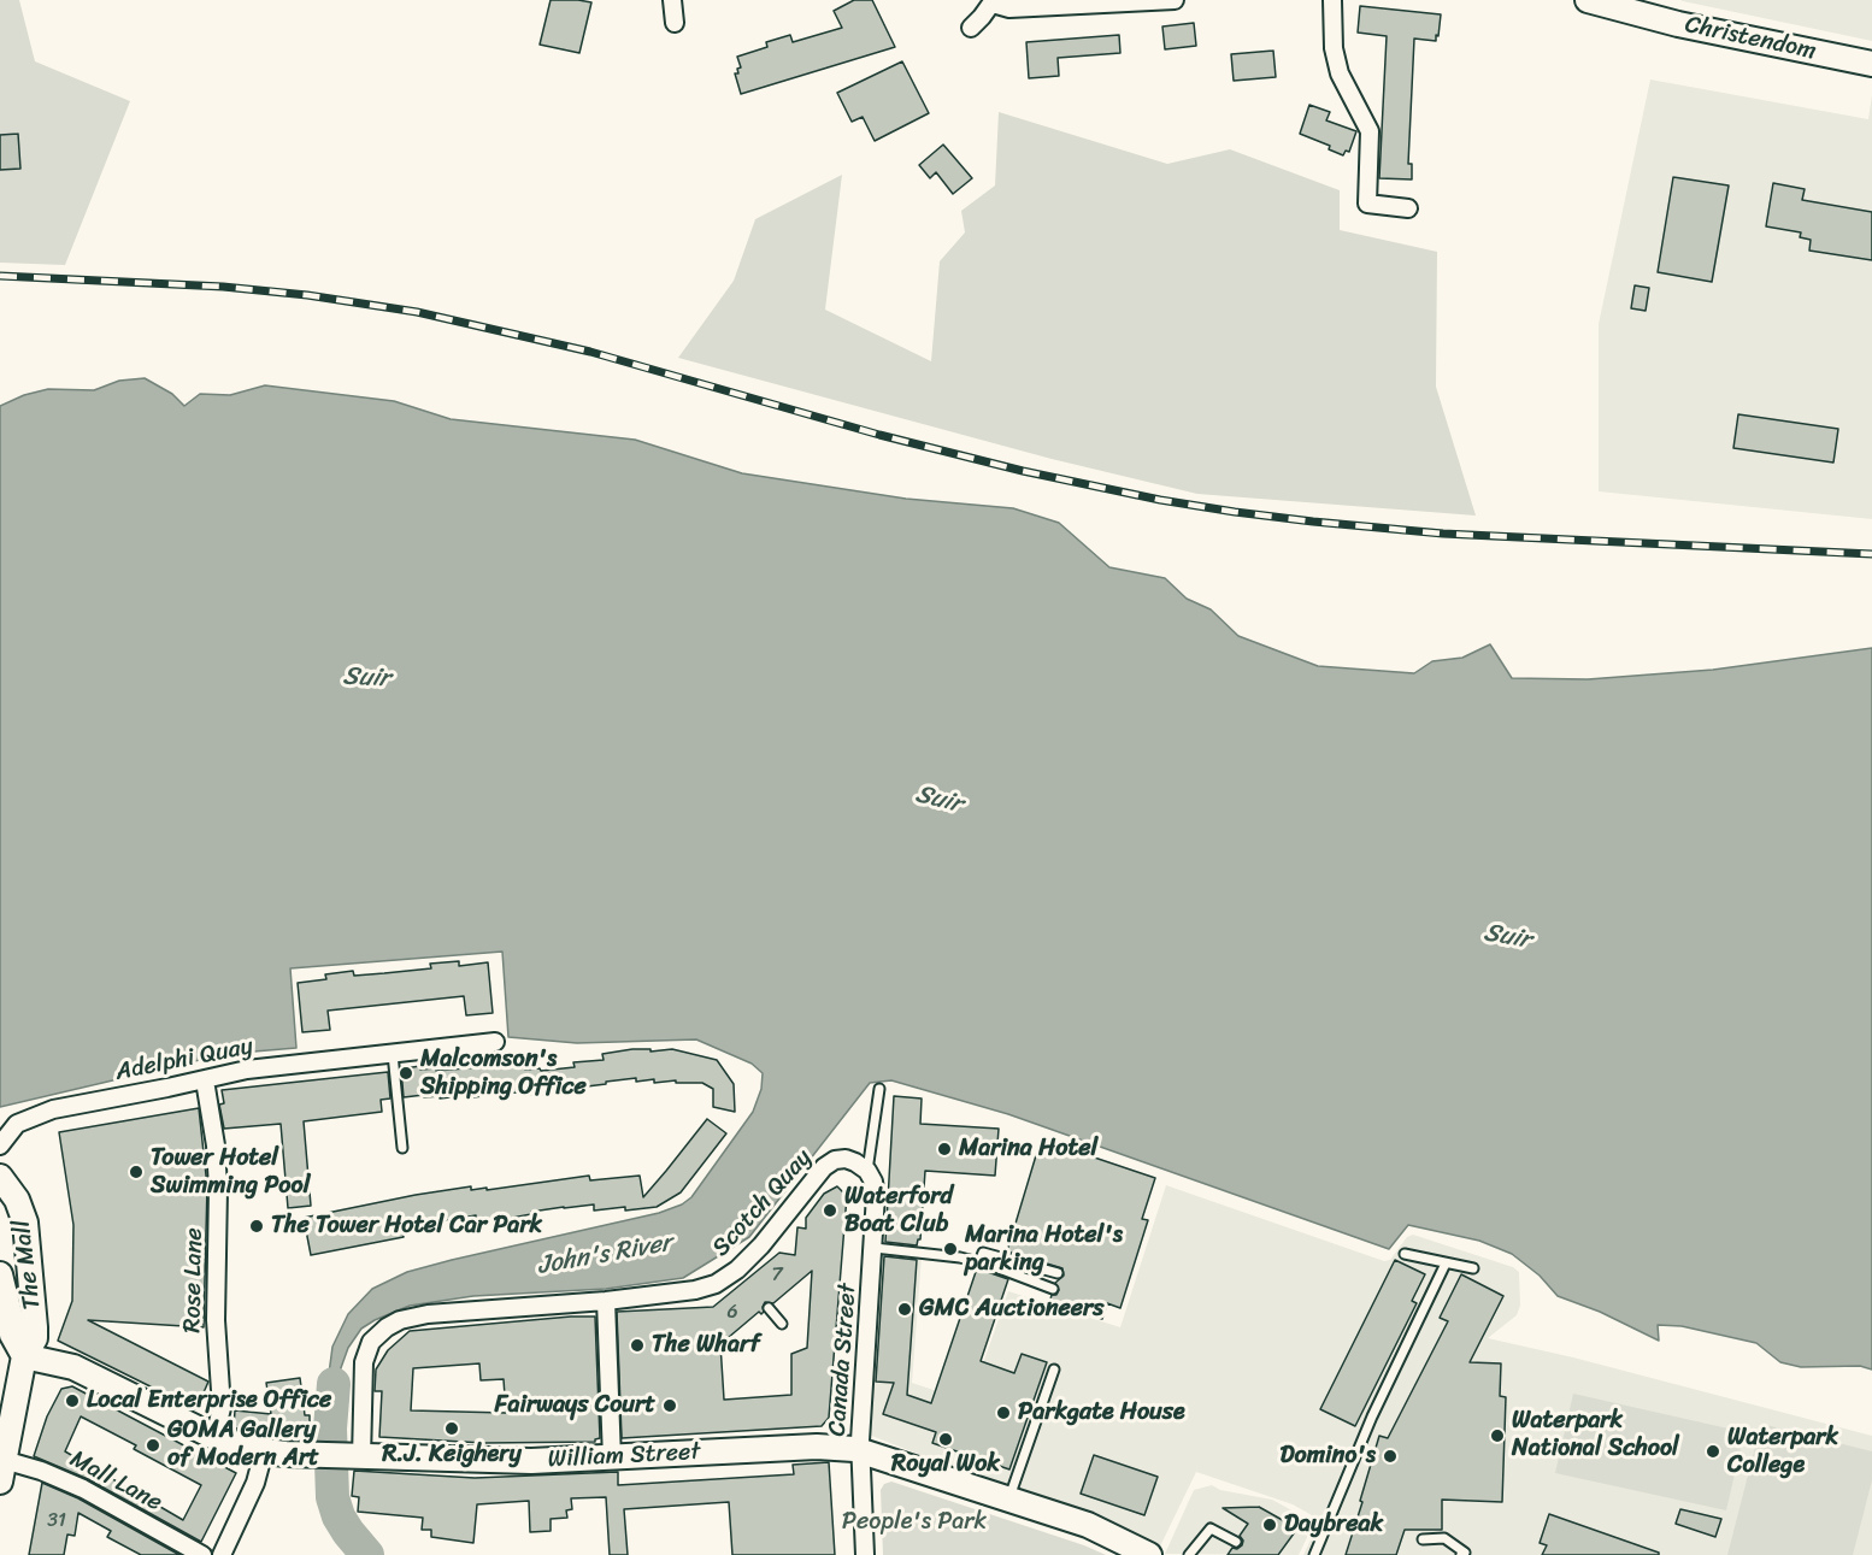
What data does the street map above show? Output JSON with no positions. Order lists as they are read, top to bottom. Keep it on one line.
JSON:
{"streets":{"main road":["Christendom","The Mall","William Street"],"street":["Adelphi Quay","Scotch Quay","Rose Lane","Canada Street","Mall Lane"]},"crossings":[["Adelphi Quay","Rose Lane"],["Scotch Quay","Canada Street"],["Scotch Quay","William Street"],["The Mall","William Street"],["The Mall","Mall Lane"],["Rose Lane","William Street"],["Canada Street","William Street"]],"water":["Suir","John's River"],"parks":["People's Park"],"places":["Malcomson's Shipping Office","Marina Hotel","Tower Hotel Swimming Pool","Waterford Boat Club","The Tower Hotel Car Park","Marina Hotel's parking","GMC Auctioneers","The Wharf","Local Enterprise Office","Fairways Court","Parkgate House","R.J. Keighery","Waterpark National School","Royal Wok","GOMA Gallery of Modern Art","Waterpark College","Domino's","Daybreak"],"house_numbers":["7","6","31"]}
